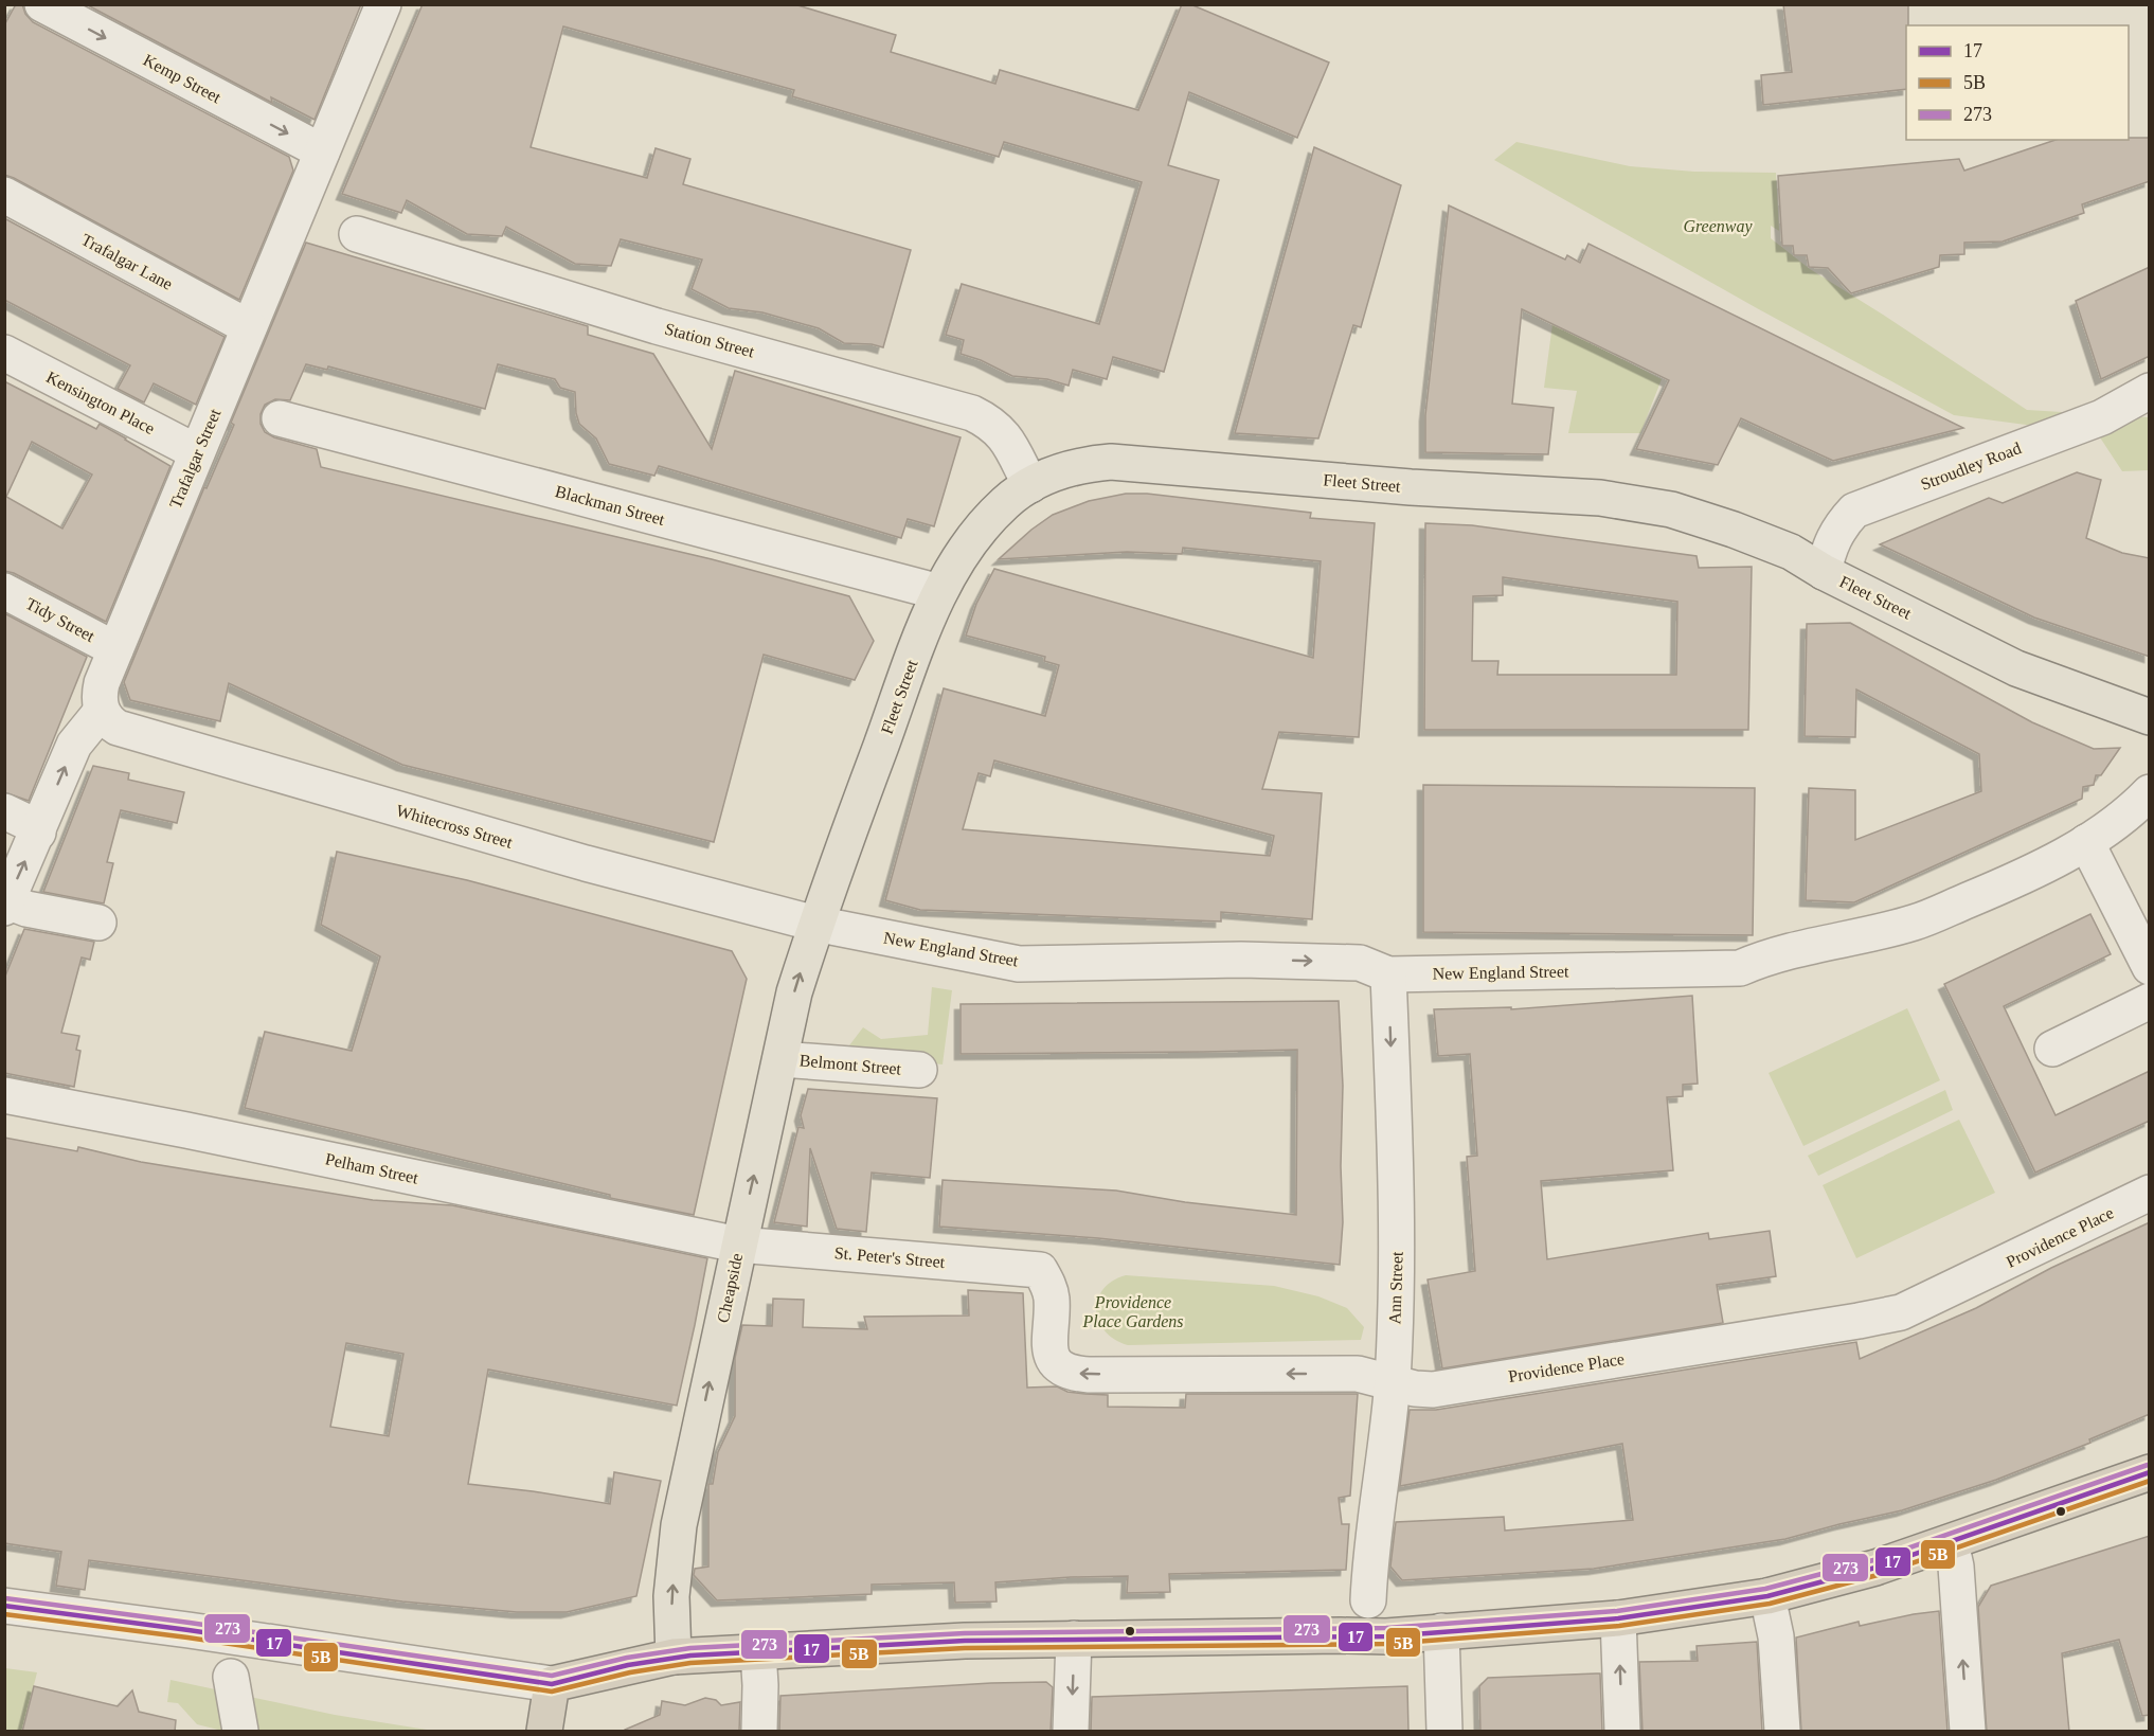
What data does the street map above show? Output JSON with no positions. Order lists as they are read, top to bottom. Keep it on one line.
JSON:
{"streets":{"main road":["Fleet Street","Cheapside"],"street":["Kemp Street","Trafalgar Lane","Station Street","Kensington Place","Trafalgar Street","Stroudley Road","Blackman Street","Tidy Street","Whitecross Street","New England Street","Belmont Street","Pelham Street","Providence Place","St. Peter's Street","Ann Street"]},"crossings":[["Kemp Street","Trafalgar Street"],["Trafalgar Lane","Trafalgar Street"],["Station Street","Fleet Street"],["Kensington Place","Trafalgar Street"],["Trafalgar Street","Tidy Street"],["Trafalgar Street","Whitecross Street"],["Stroudley Road","Fleet Street"],["Fleet Street","Blackman Street"],["Fleet Street","Whitecross Street"],["Fleet Street","New England Street"],["Fleet Street","Cheapside"],["Whitecross Street","New England Street"],["Whitecross Street","Cheapside"],["New England Street","Cheapside"],["New England Street","Ann Street"],["Belmont Street","Cheapside"],["Pelham Street","St. Peter's Street"],["Pelham Street","Cheapside"],["Providence Place","St. Peter's Street"],["Providence Place","Ann Street"],["St. Peter's Street","Cheapside"]],"one_way":["Kemp Street","New England Street","Cheapside","Ann Street"],"parks":["Greenway","Providence Place Gardens"],"lines":["transit line 273","transit line 17","transit line 5B"],"legend":["17","5B","273"]}
